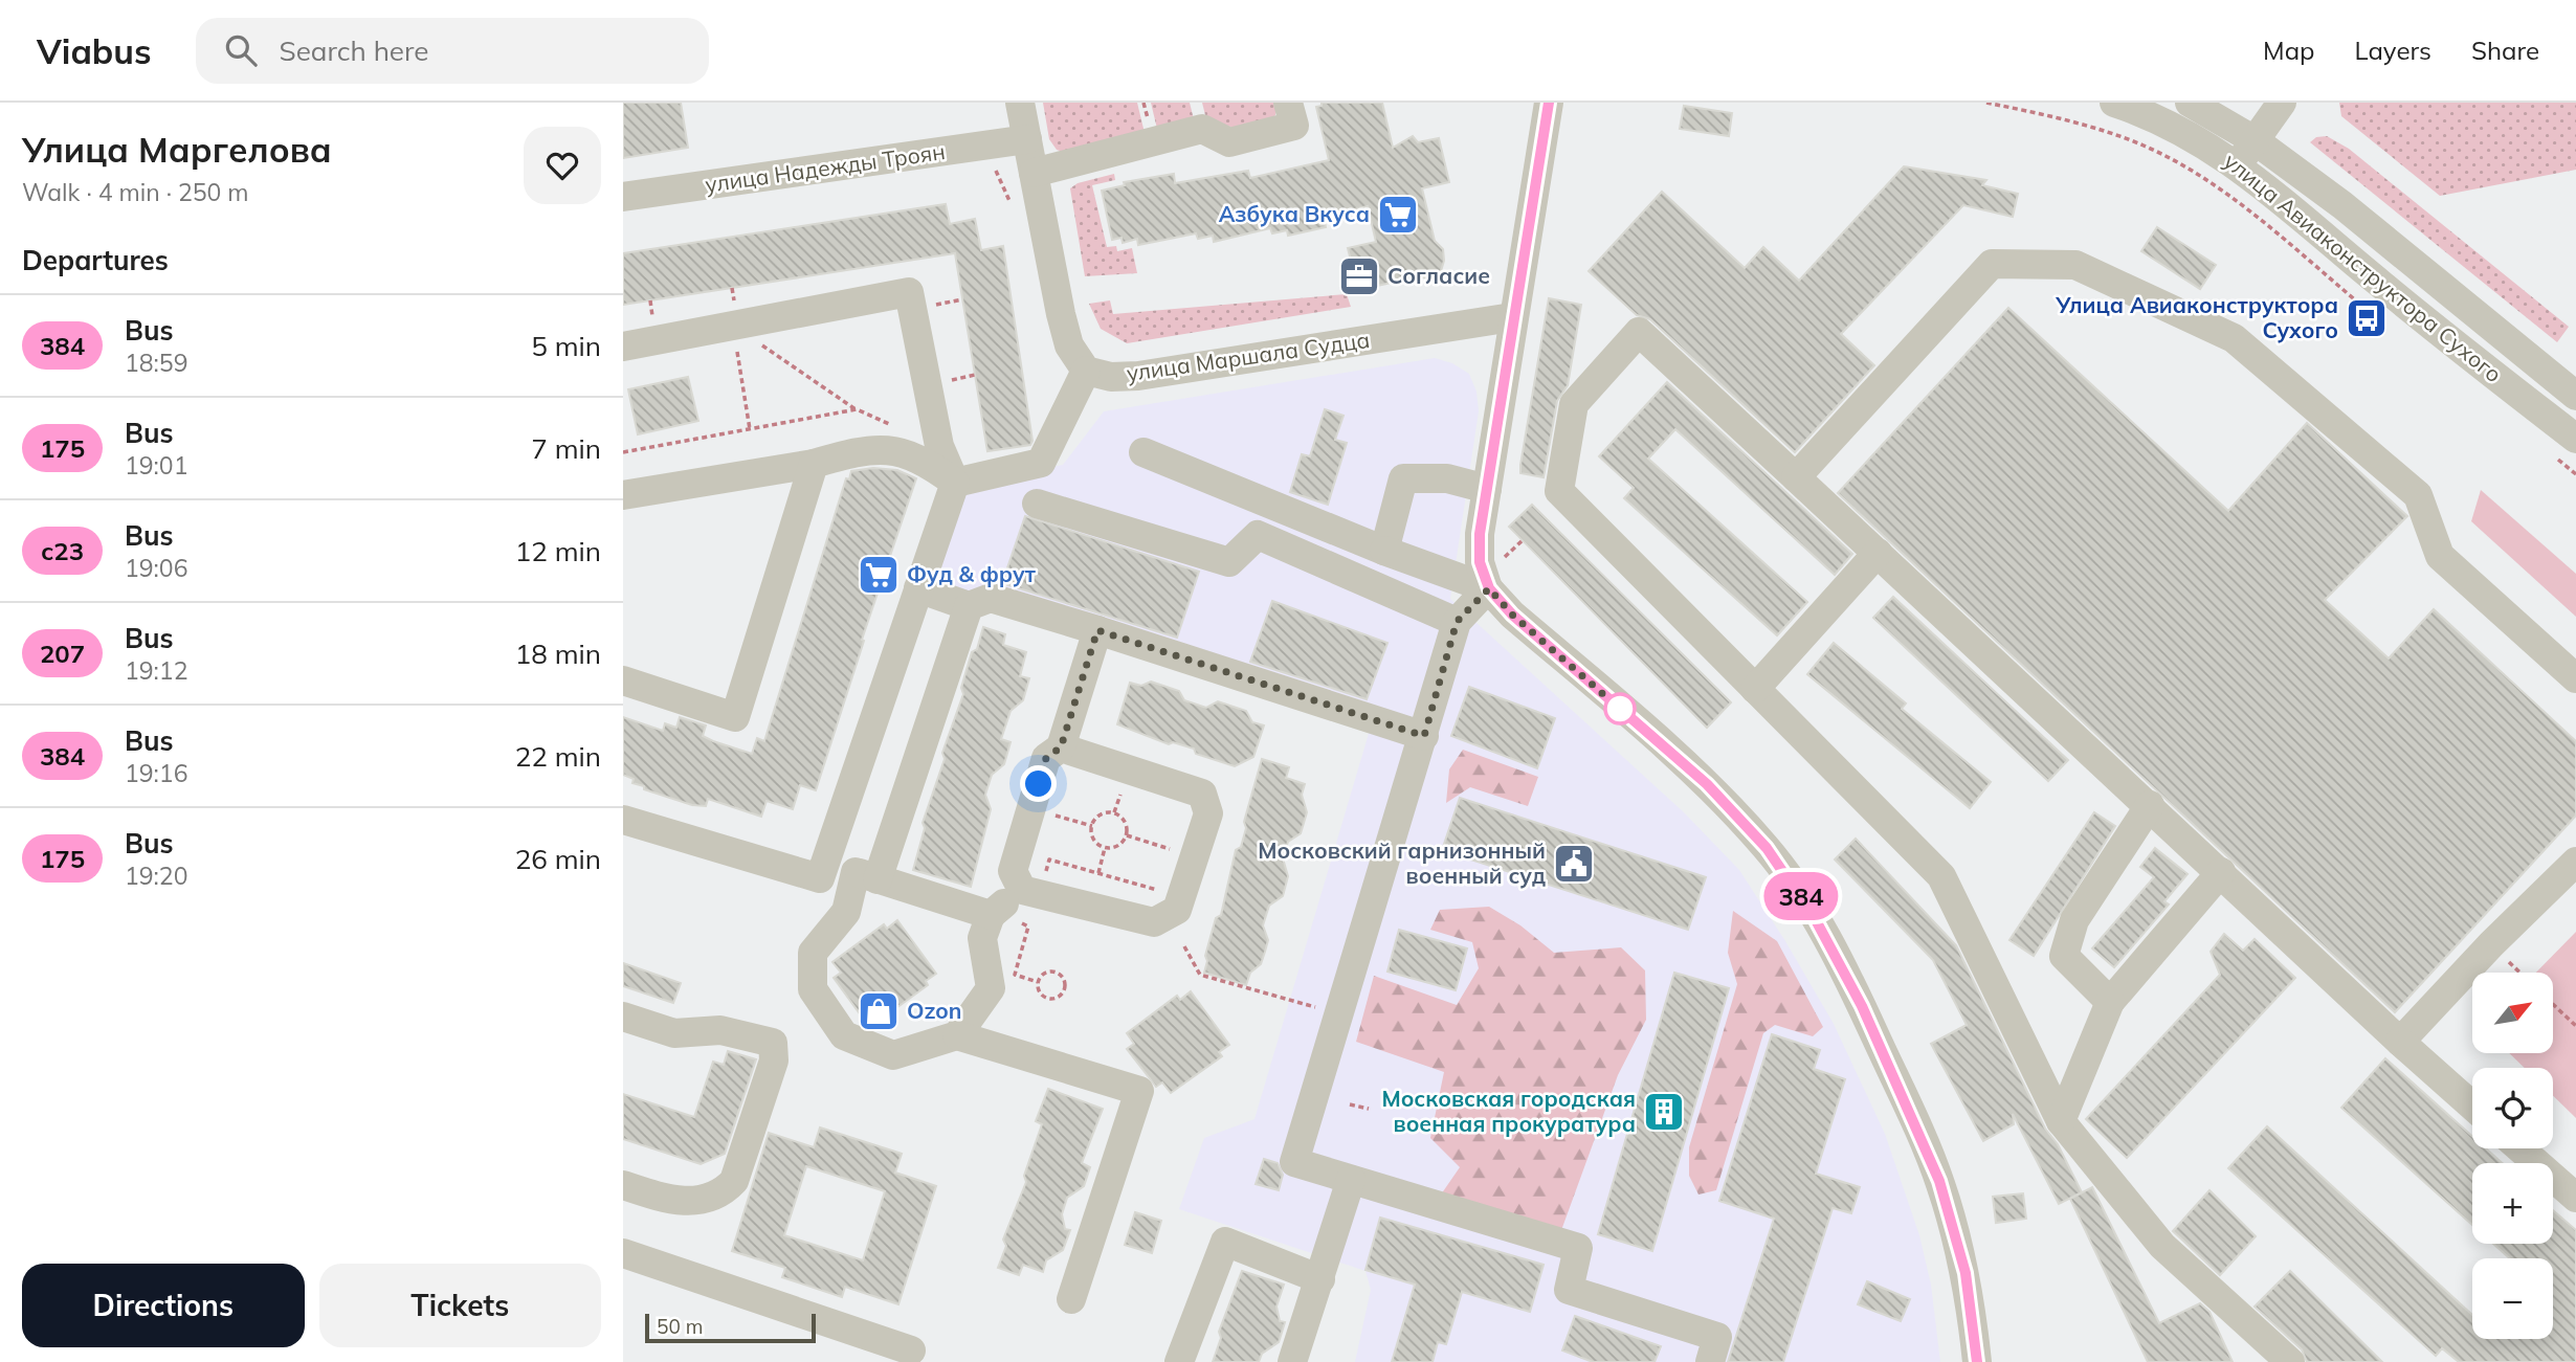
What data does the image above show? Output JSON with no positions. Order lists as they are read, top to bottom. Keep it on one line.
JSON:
{"streets":{"street":["улица Надежды Троян","улица Авиаконструктора Сухого","улица Маршала Судца"]},"places":{"supermarket":["Азбука Вкуса","Фуд & фрут"],"office":["Согласие"],"bus stop":["Улица Авиаконструктора Сухого"],"public building":["Московский гарнизонный военный суд"],"shop":["Ozon"],"building":["Московская городская военная прокуратура"]},"lines":["bus line 384"],"scale_bar":"50 m","north":"top right","page":{"header":"Viabus","search":"Search here","nav":["Map","Layers","Share"],"heading":[["Улица Маргелова","Walk · 4 min · 250 m"],"Departures"],"on_map":"384","list":[{"mark":"384","name":"Bus","note":"18:59","value":"5 min"},{"mark":"175","name":"Bus","note":"19:01","value":"7 min"},{"mark":"с23","name":"Bus","note":"19:06","value":"12 min"},{"mark":"207","name":"Bus","note":"19:12","value":"18 min"},{"mark":"384","name":"Bus","note":"19:16","value":"22 min"},{"mark":"175","name":"Bus","note":"19:20","value":"26 min"}],"map_buttons":["+","−"],"buttons":["Directions","Tickets"],"scale":"50 m"}}
